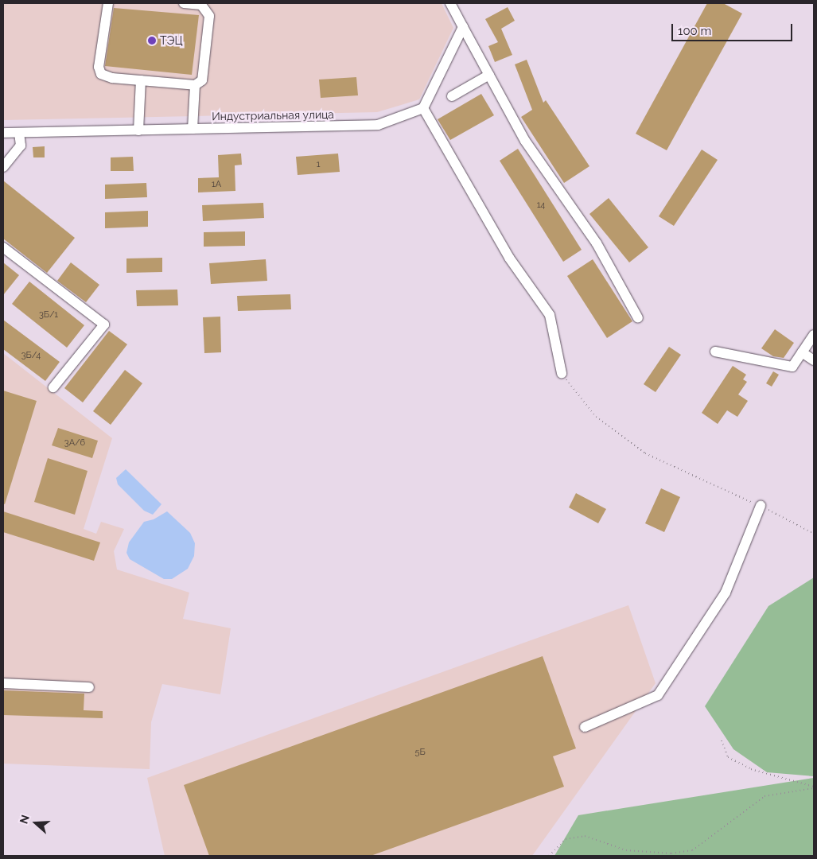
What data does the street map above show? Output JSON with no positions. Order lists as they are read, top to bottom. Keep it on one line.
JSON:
{"streets":{"street":["Индустриальная улица"]},"places":["ТЭЦ"],"house_numbers":["1","1А","14","3Б/1","3Б/4","3А/6","5Б"],"scale_bar":"100 m","north":"left"}
